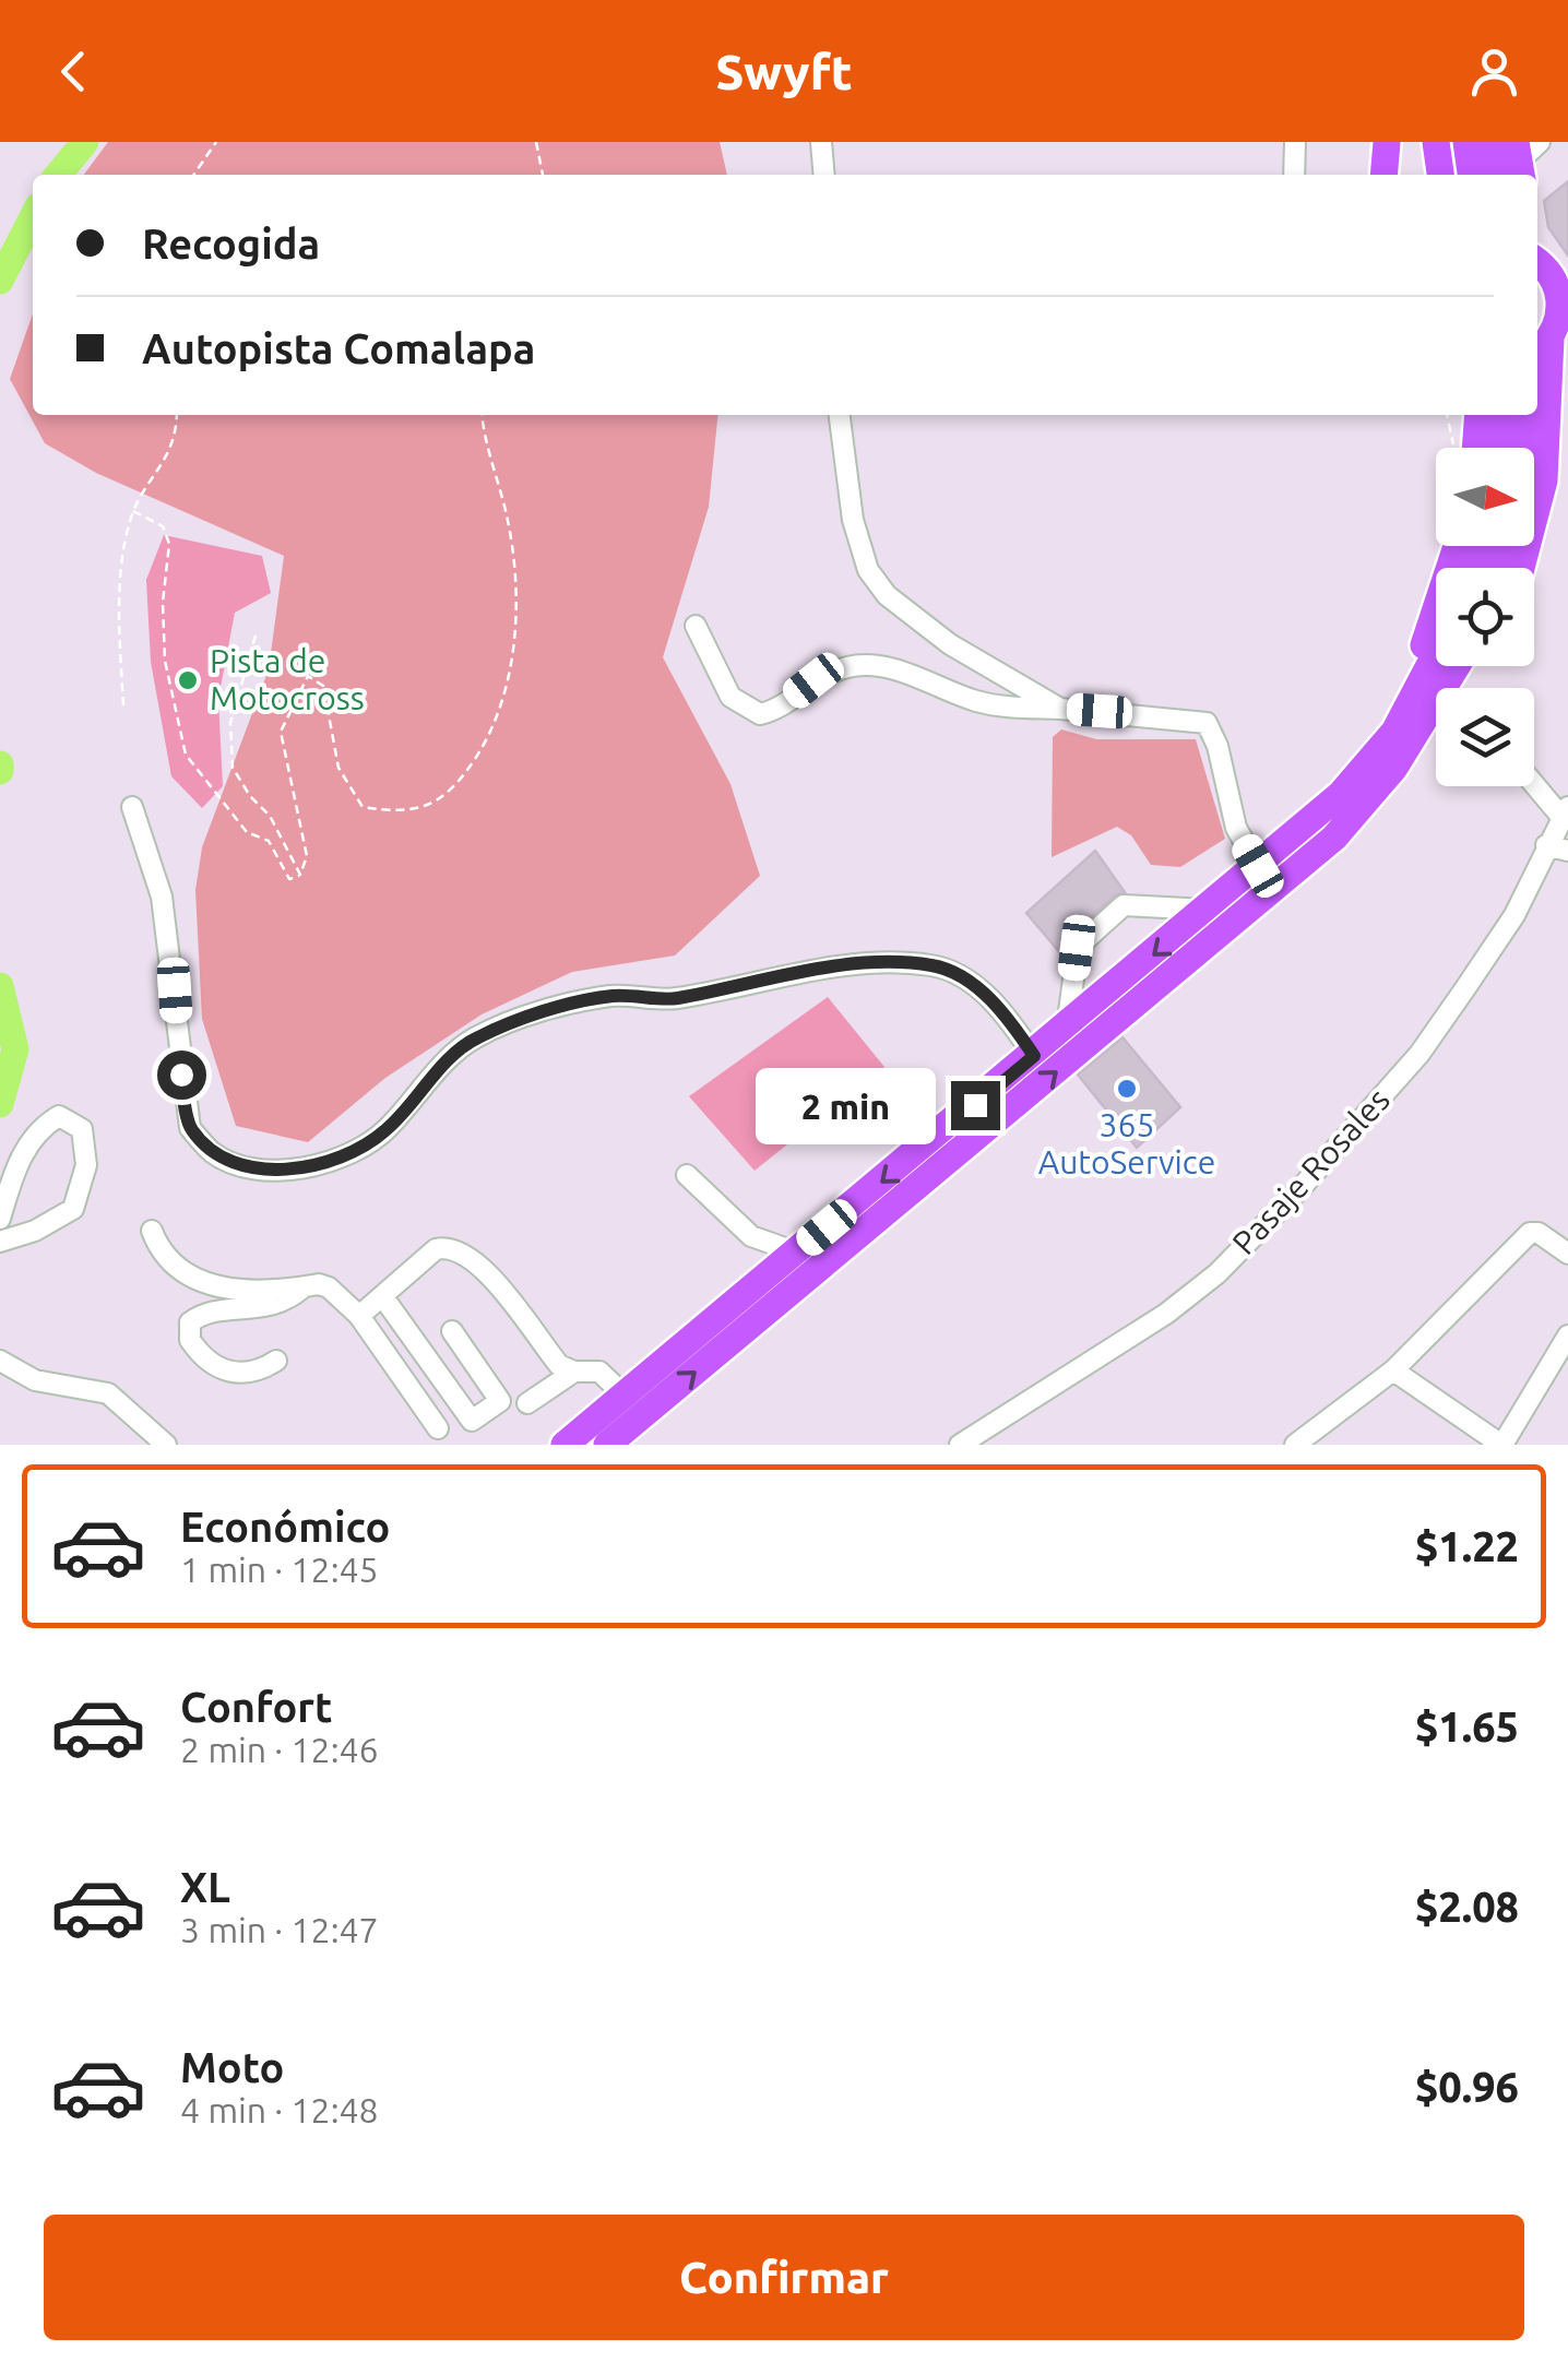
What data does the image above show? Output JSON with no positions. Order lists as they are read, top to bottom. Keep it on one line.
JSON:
{"streets":{"street":["Pasaje Rosales"]},"places":["Pista de Motocross","365 AutoService"],"north":"right","page":{"header":"Swyft","banner":["Recogida","Autopista Comalapa"],"bubble":"2 min","list":[{"name":"Económico","note":"1 min · 12:45","value":"$1.22"},{"name":"Confort","note":"2 min · 12:46","value":"$1.65"},{"name":"XL","note":"3 min · 12:47","value":"$2.08"},{"name":"Moto","note":"4 min · 12:48","value":"$0.96"}],"buttons":"Confirmar"}}
